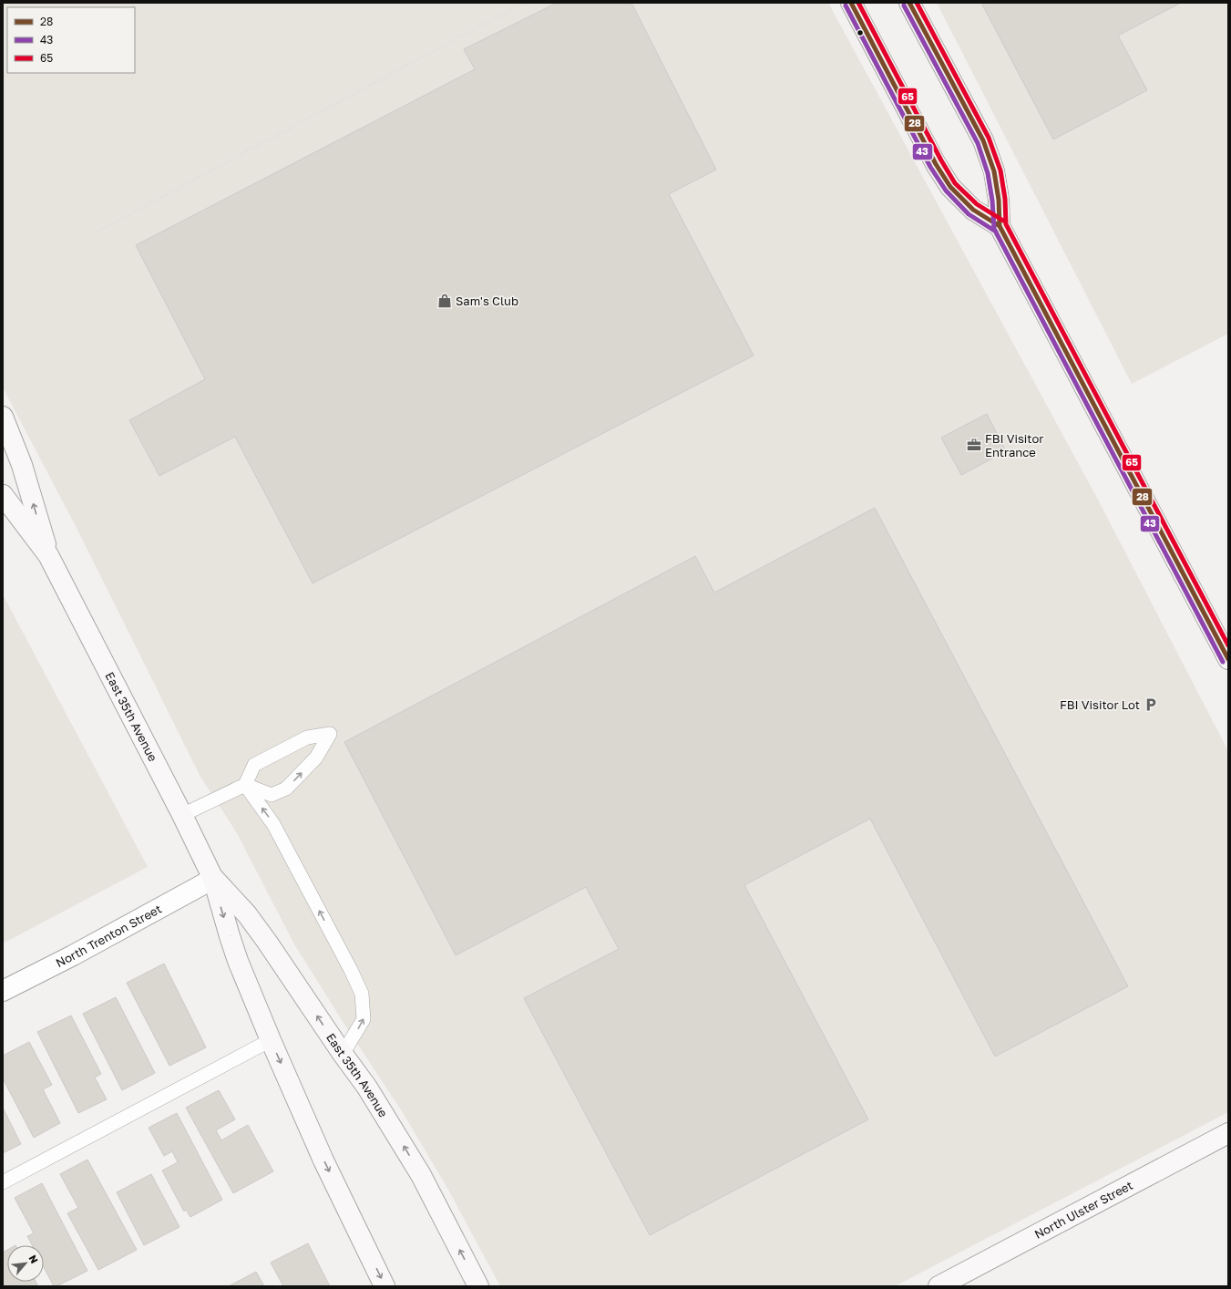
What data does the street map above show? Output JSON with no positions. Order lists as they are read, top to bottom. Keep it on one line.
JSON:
{"streets":{"street":["East 35th Avenue","North Trenton Street","North Ulster Street"]},"crossings":[["East 35th Avenue","North Trenton Street"]],"places":{"shop":["Sam's Club"],"office":["FBI Visitor Entrance"],"parking":["FBI Visitor Lot"]},"lines":["transit line 28","transit line 65","transit line 43"],"legend":["28","43","65"],"north":"top right"}
